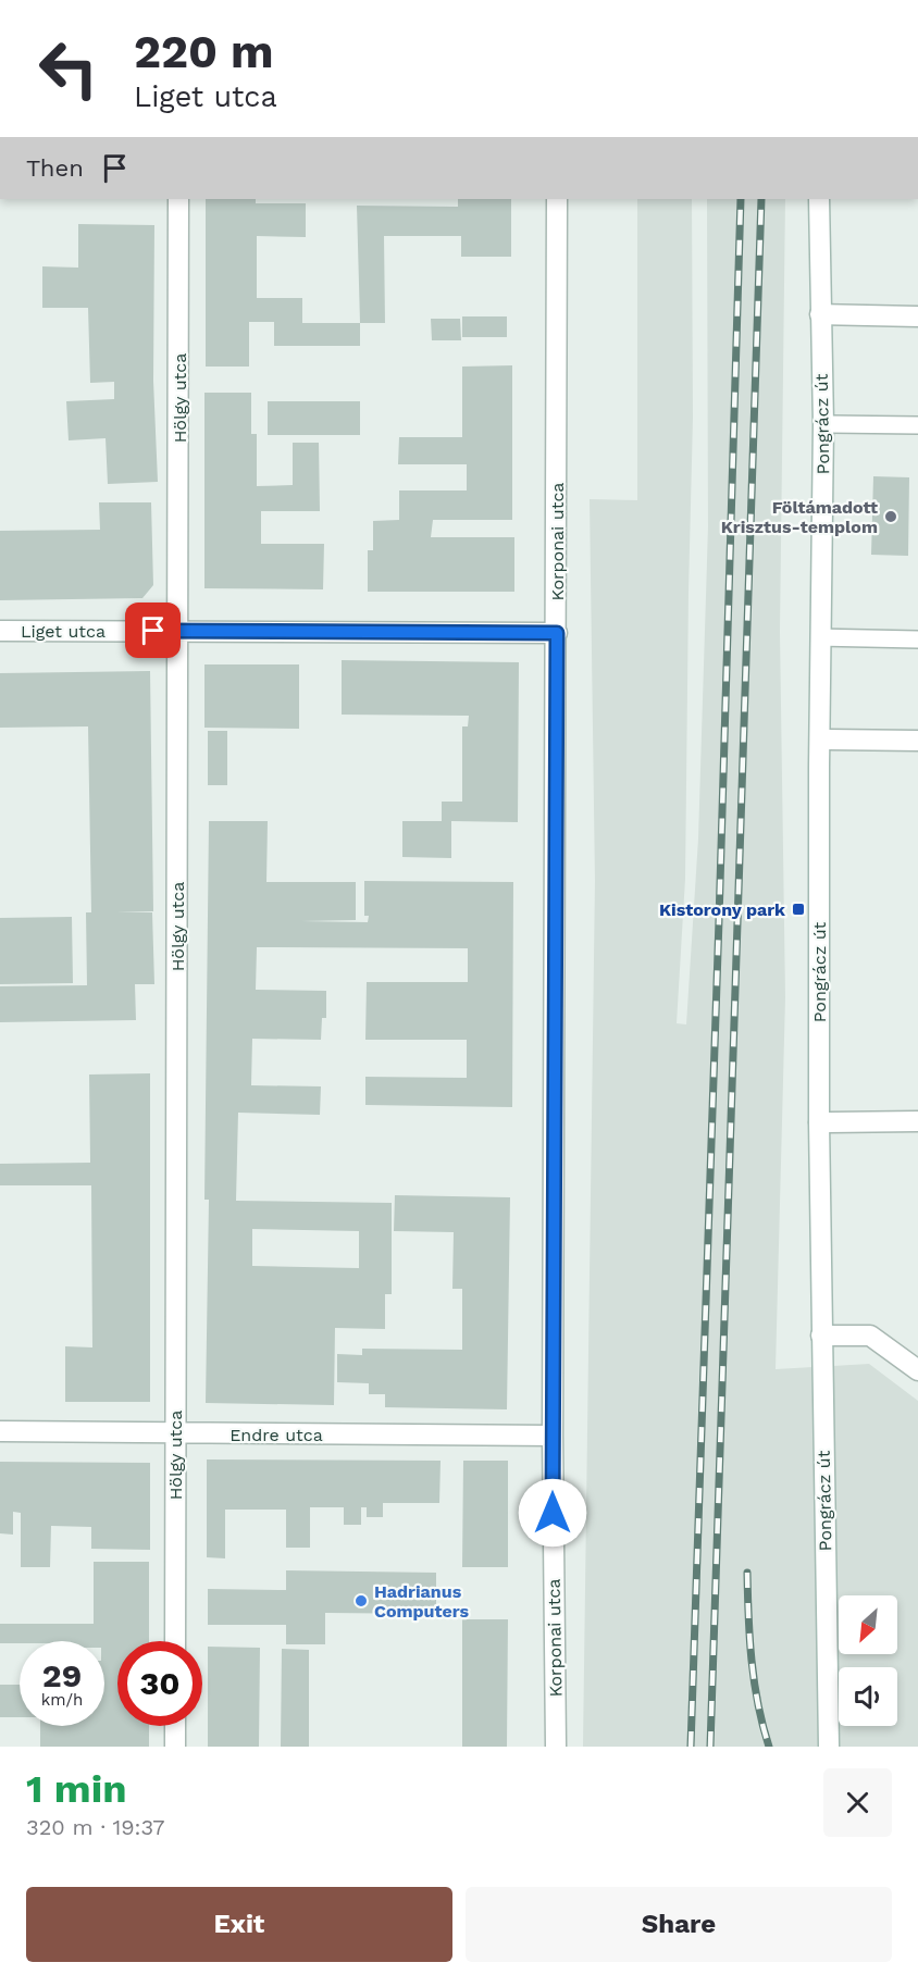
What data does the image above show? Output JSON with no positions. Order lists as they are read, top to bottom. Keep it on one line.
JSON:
{"streets":{"street":["Hölgy utca","Pongrácz út","Korponai utca","Liget utca","Endre utca"]},"crossings":[["Hölgy utca","Liget utca"],["Hölgy utca","Endre utca"],["Korponai utca","Liget utca"],["Korponai utca","Endre utca"]],"places":{"other":["Föltámadott Krisztus-templom","Hadrianus Computers"],"transit":["Kistorony park"]},"north":"bottom left","page":{"turn":["220 m","Liget utca"],"then":"Then","speed":"29 km/h","limit":"30","heading":["1 min","320 m · 19:37"],"buttons":["Exit","Share"]}}
